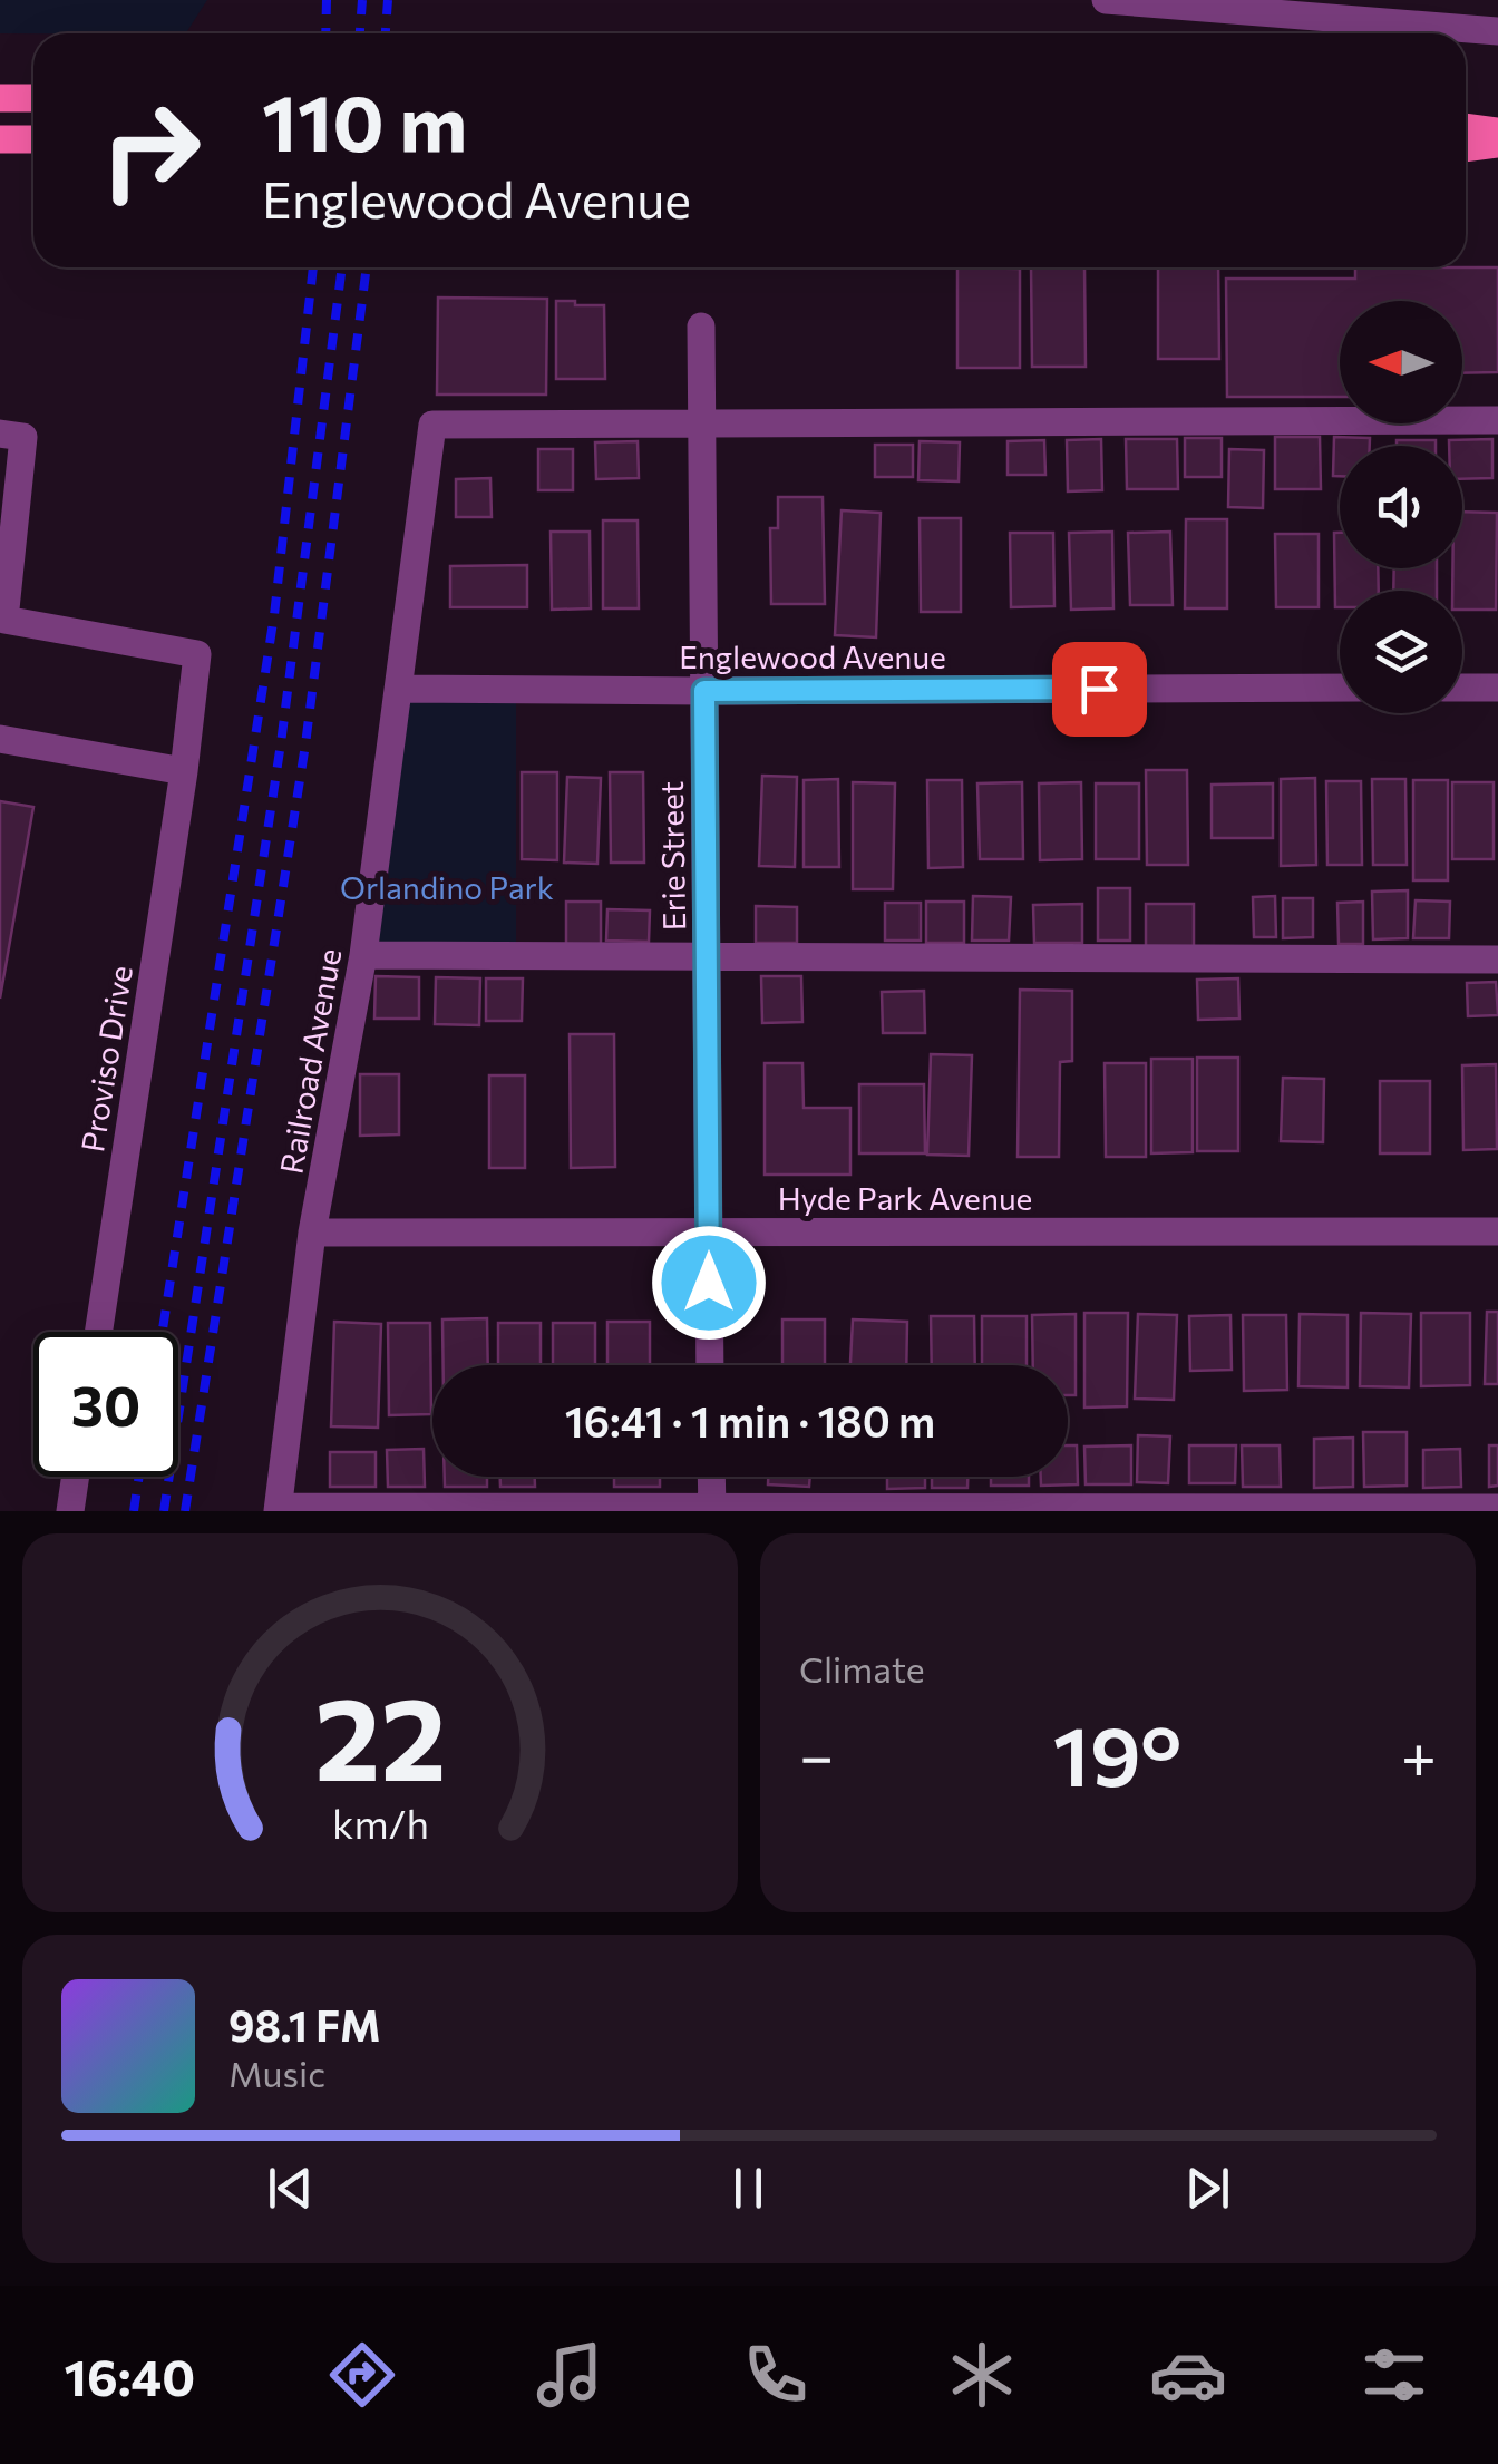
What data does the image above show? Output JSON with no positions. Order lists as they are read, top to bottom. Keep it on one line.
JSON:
{"streets":{"street":["Englewood Avenue","Erie Street","Proviso Drive","Railroad Avenue","Hyde Park Avenue"]},"crossings":[["Englewood Avenue","Erie Street"],["Englewood Avenue","Railroad Avenue"],["Erie Street","Railroad Avenue"],["Erie Street","Hyde Park Avenue"],["Railroad Avenue","Hyde Park Avenue"]],"parks":["Orlandino Park"],"north":"left","page":{"turn":["110 m","Englewood Avenue"],"limit":"30","trip":"16:41 · 1 min · 180 m","tile":"Climate","heat":["−","19°","+"],"song":["98.1 FM","Music"],"tabs":"16:40","gauge":["22","km/h"]}}
